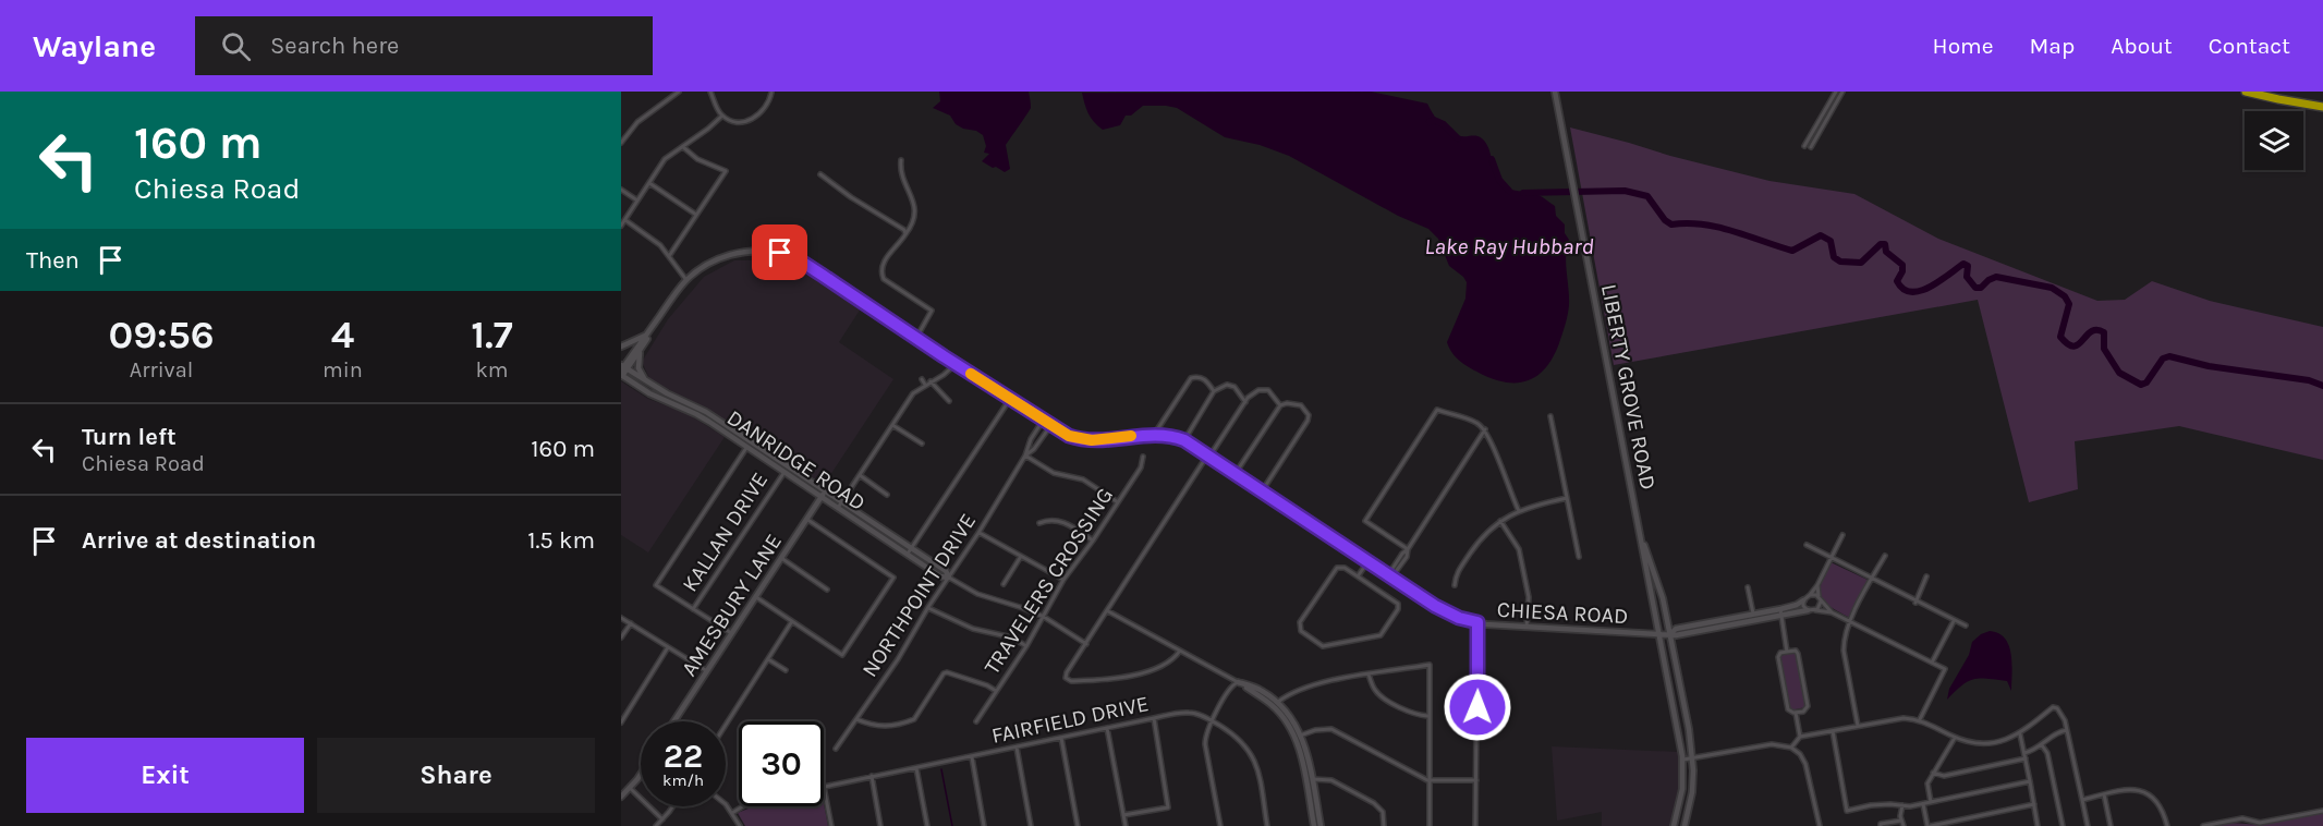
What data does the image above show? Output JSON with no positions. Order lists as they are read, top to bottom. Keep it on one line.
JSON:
{"streets":{"main road":["LIBERTY GROVE ROAD","DANRIDGE ROAD","AMESBURY LANE","CHIESA ROAD"],"street":["KALLAN DRIVE","TRAVELERS CROSSING","NORTHPOINT DRIVE","FAIRFIELD DRIVE"]},"crossings":[["LIBERTY GROVE ROAD","CHIESA ROAD"],["DANRIDGE ROAD","KALLAN DRIVE"],["DANRIDGE ROAD","TRAVELERS CROSSING"],["DANRIDGE ROAD","NORTHPOINT DRIVE"],["DANRIDGE ROAD","AMESBURY LANE"],["DANRIDGE ROAD","CHIESA ROAD"],["NORTHPOINT DRIVE","CHIESA ROAD"]],"water":["Lake Ray Hubbard"],"page":{"header":"Waylane","search":"Search here","nav":["Home","Map","About","Contact"],"turn":["160 m","Chiesa Road"],"then":"Then","eta":["09:56","Arrival","4","min","1.7","km"],"list":[{"name":"Turn left","note":"Chiesa Road","value":"160 m"},{"name":"Arrive at destination","value":"1.5 km"}],"speed":"22 km/h","limit":"30","buttons":["Exit","Share"]}}
